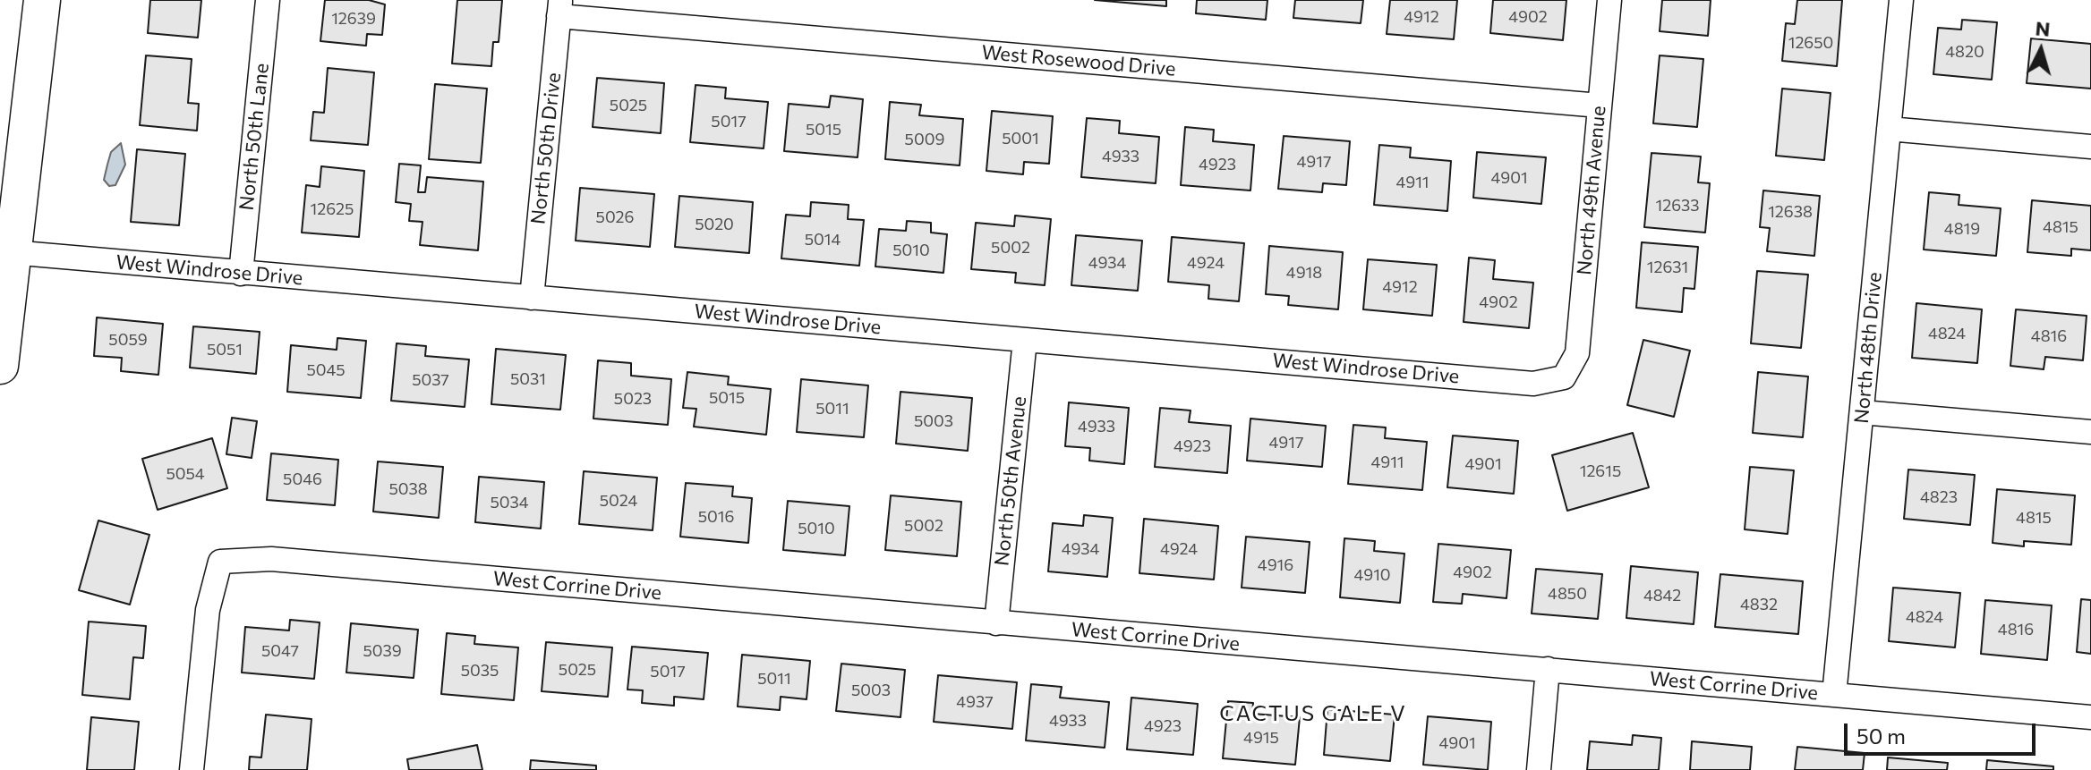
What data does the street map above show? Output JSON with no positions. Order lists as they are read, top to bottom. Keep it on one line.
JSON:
{"streets":{"street":["West Rosewood Drive","North 50th Lane","North 50th Drive","North 49th Avenue","West Windrose Drive","North 48th Drive","North 50th Avenue","West Corrine Drive"]},"crossings":[["West Rosewood Drive","North 50th Drive"],["West Rosewood Drive","North 49th Avenue"],["North 50th Lane","West Windrose Drive"],["North 50th Drive","West Windrose Drive"],["North 49th Avenue","West Windrose Drive"],["West Windrose Drive","North 50th Avenue"],["North 48th Drive","West Corrine Drive"],["North 50th Avenue","West Corrine Drive"]],"districts":["CACTUS GALE V"],"house_numbers":["4912","4902","12639","12650","4820","5025","5017","5015","5001","5009","4933","4917","4923","4901","4911","12633","12625","12638","5026","5020","4815","4819","5014","5002","5010","4934","4924","12631","4918","4912","4902","4824","4816","5059","5051","5045","5031","5037","5015","5023","5011","5003","4933","4917","4923","4911","4901","12615","5054","5046","5038","4823","5024","5034","5016","4815","5002","5010","4934","4924","4916","4902","4910","4850","4842","4832","4824","4816","5047","5039","5025","5035","5017","5011","5003","4937","4933","4923","4915","4901"],"scale_bar":"50 m","north":"top"}
